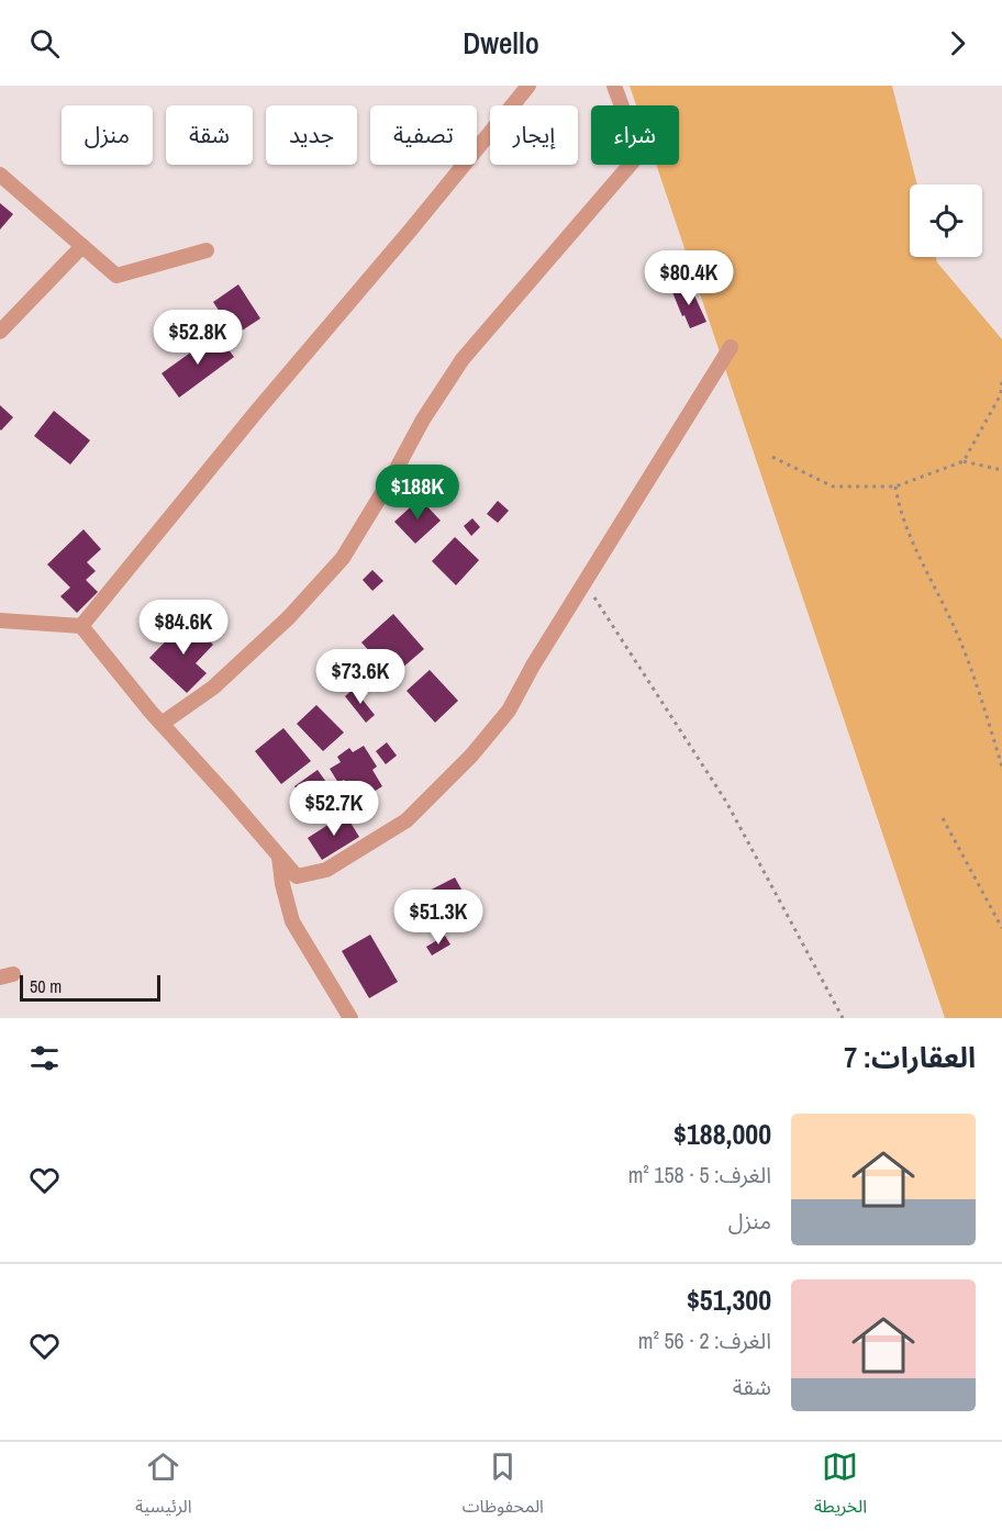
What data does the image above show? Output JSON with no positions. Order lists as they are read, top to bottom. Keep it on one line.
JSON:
{"scale_bar":"50 m","page":{"header":"Dwello","chip":["شراء","إيجار","تصفية","جديد","شقة","منزل"],"price":["$80.4K","$52.8K","$188K","$84.6K","$73.6K","$52.7K","$51.3K"],"scale":"50 m","heading":"العقارات: 7","list":[{"name":"$188,000","note":"الغرف: 5 · 158 m² · منزل"},{"name":"$51,300","note":"الغرف: 2 · 56 m² · شقة"}],"tabs":["الخريطة","المحفوظات","الرئيسية"]}}
